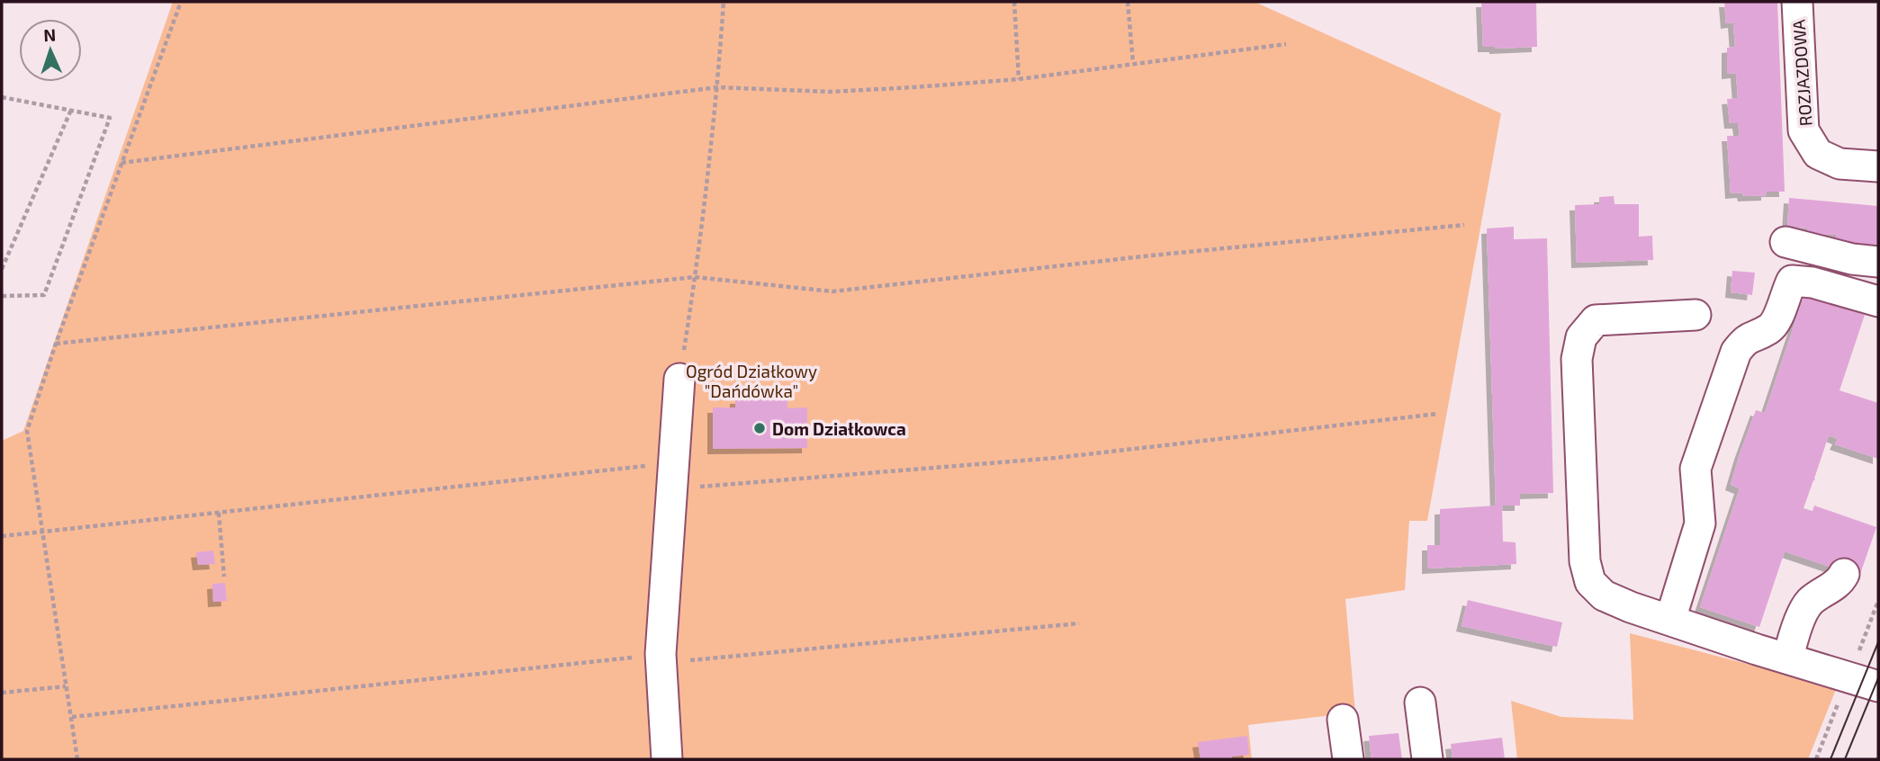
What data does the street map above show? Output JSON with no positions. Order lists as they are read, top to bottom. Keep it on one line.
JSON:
{"streets":{"street":["ROZJAZDOWA"]},"parks":["Ogród Działkowy \"Dańdówka\""],"places":["Dom Działkowca"],"north":"top"}
